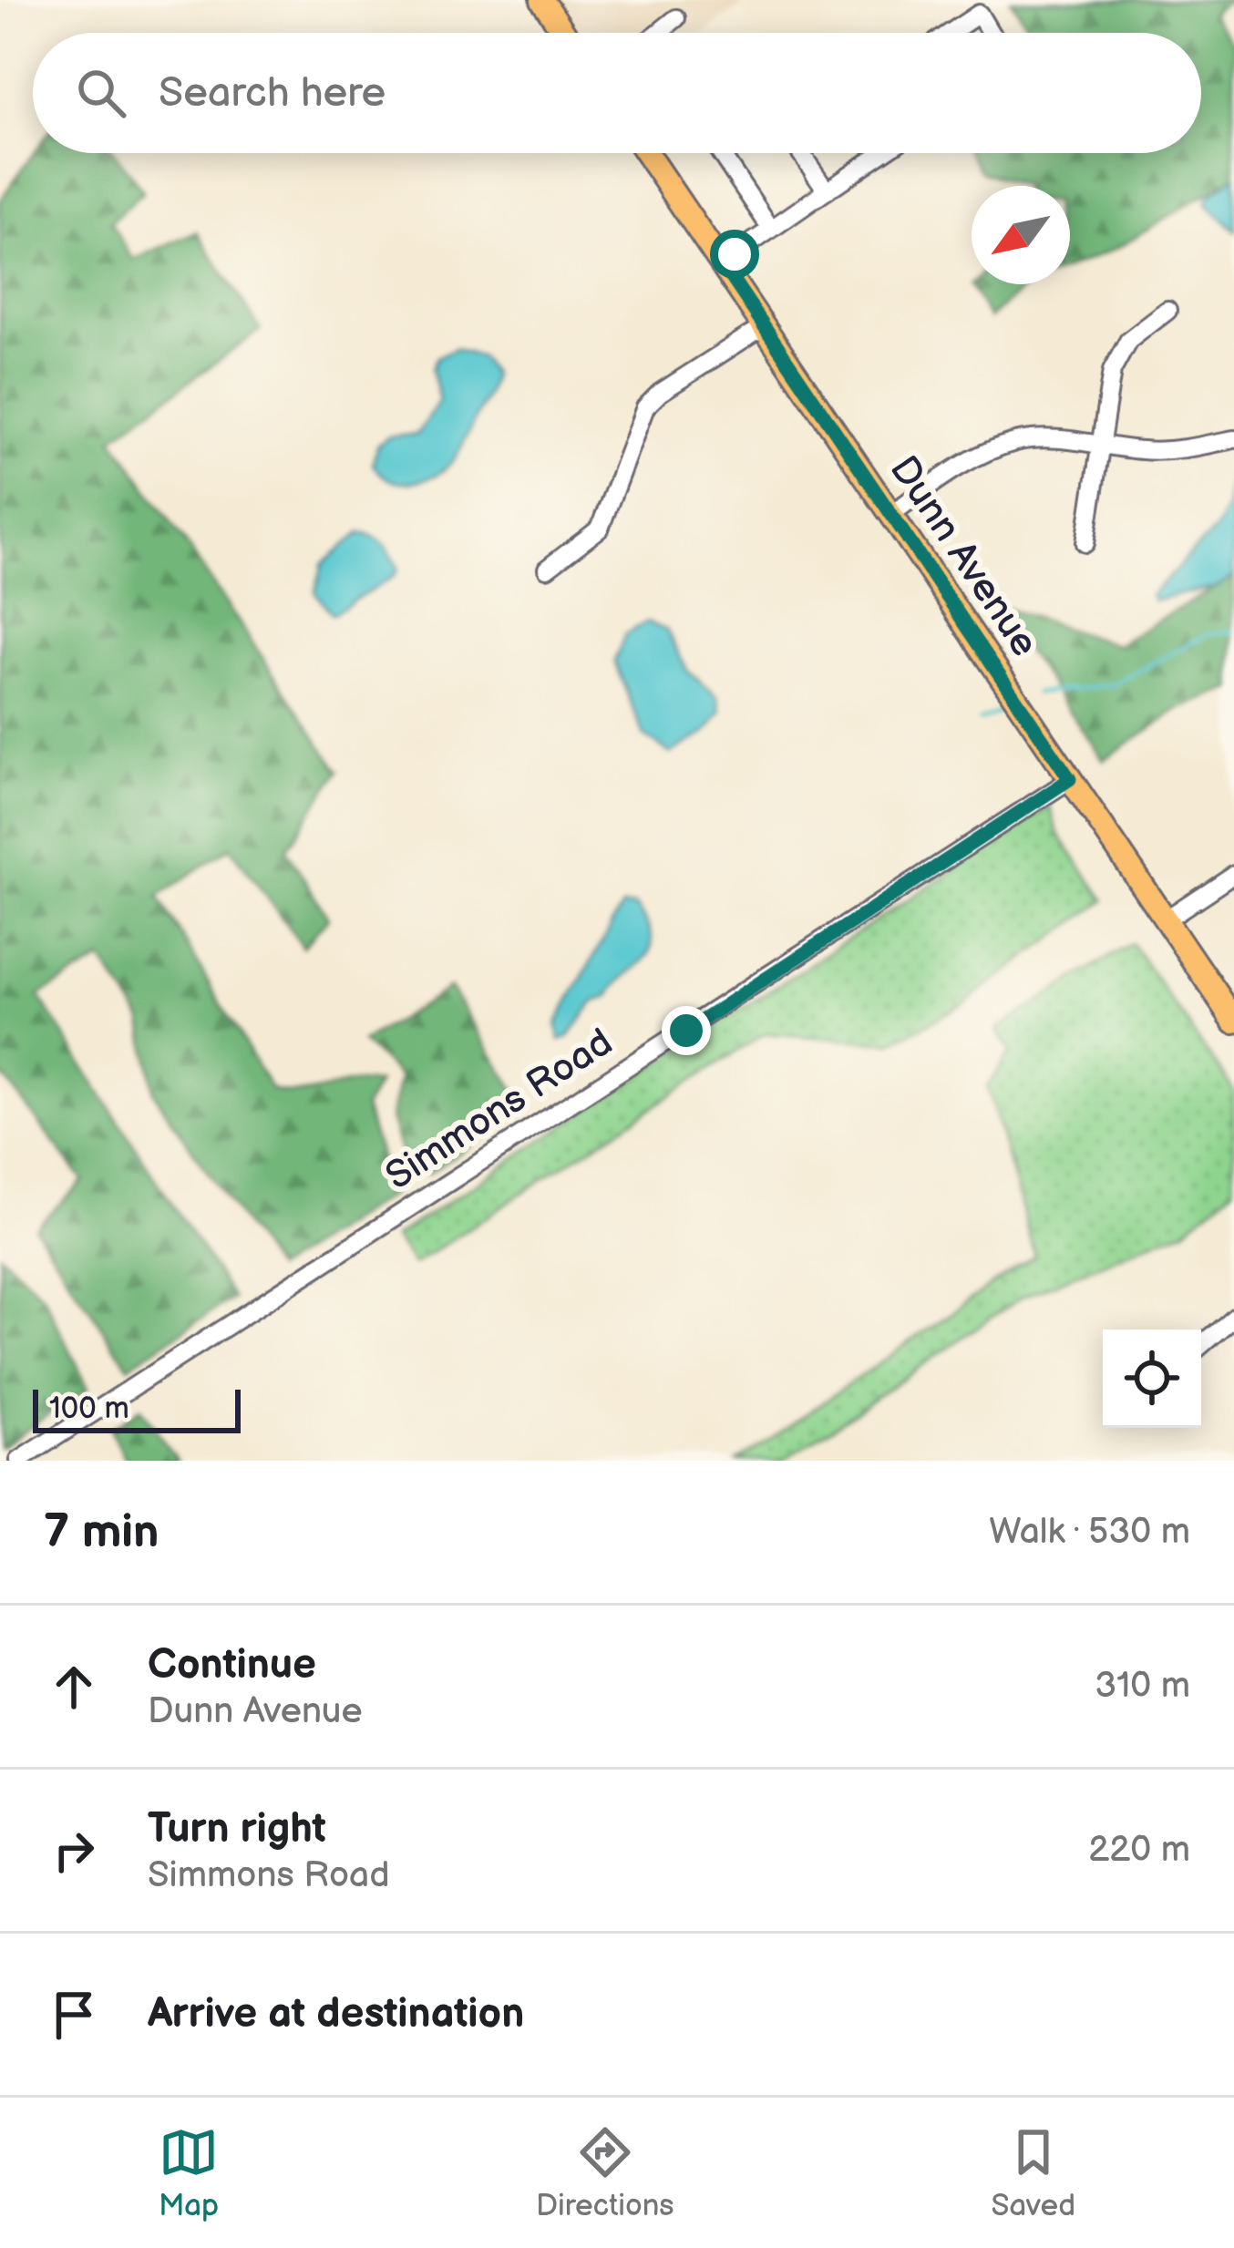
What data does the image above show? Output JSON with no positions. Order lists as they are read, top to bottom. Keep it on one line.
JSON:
{"streets":{"main road":["Dunn Avenue"],"street":["Simmons Road"]},"crossings":[["Dunn Avenue","Simmons Road"]],"scale_bar":"100 m","north":"bottom left","page":{"search":"Search here","scale":"100 m","heading":["7 min","Walk · 530 m"],"list":[["Continue","Dunn Avenue","310 m"],["Turn right","Simmons Road","220 m"],"Arrive at destination"],"nav":["Map","Directions","Saved"]}}
